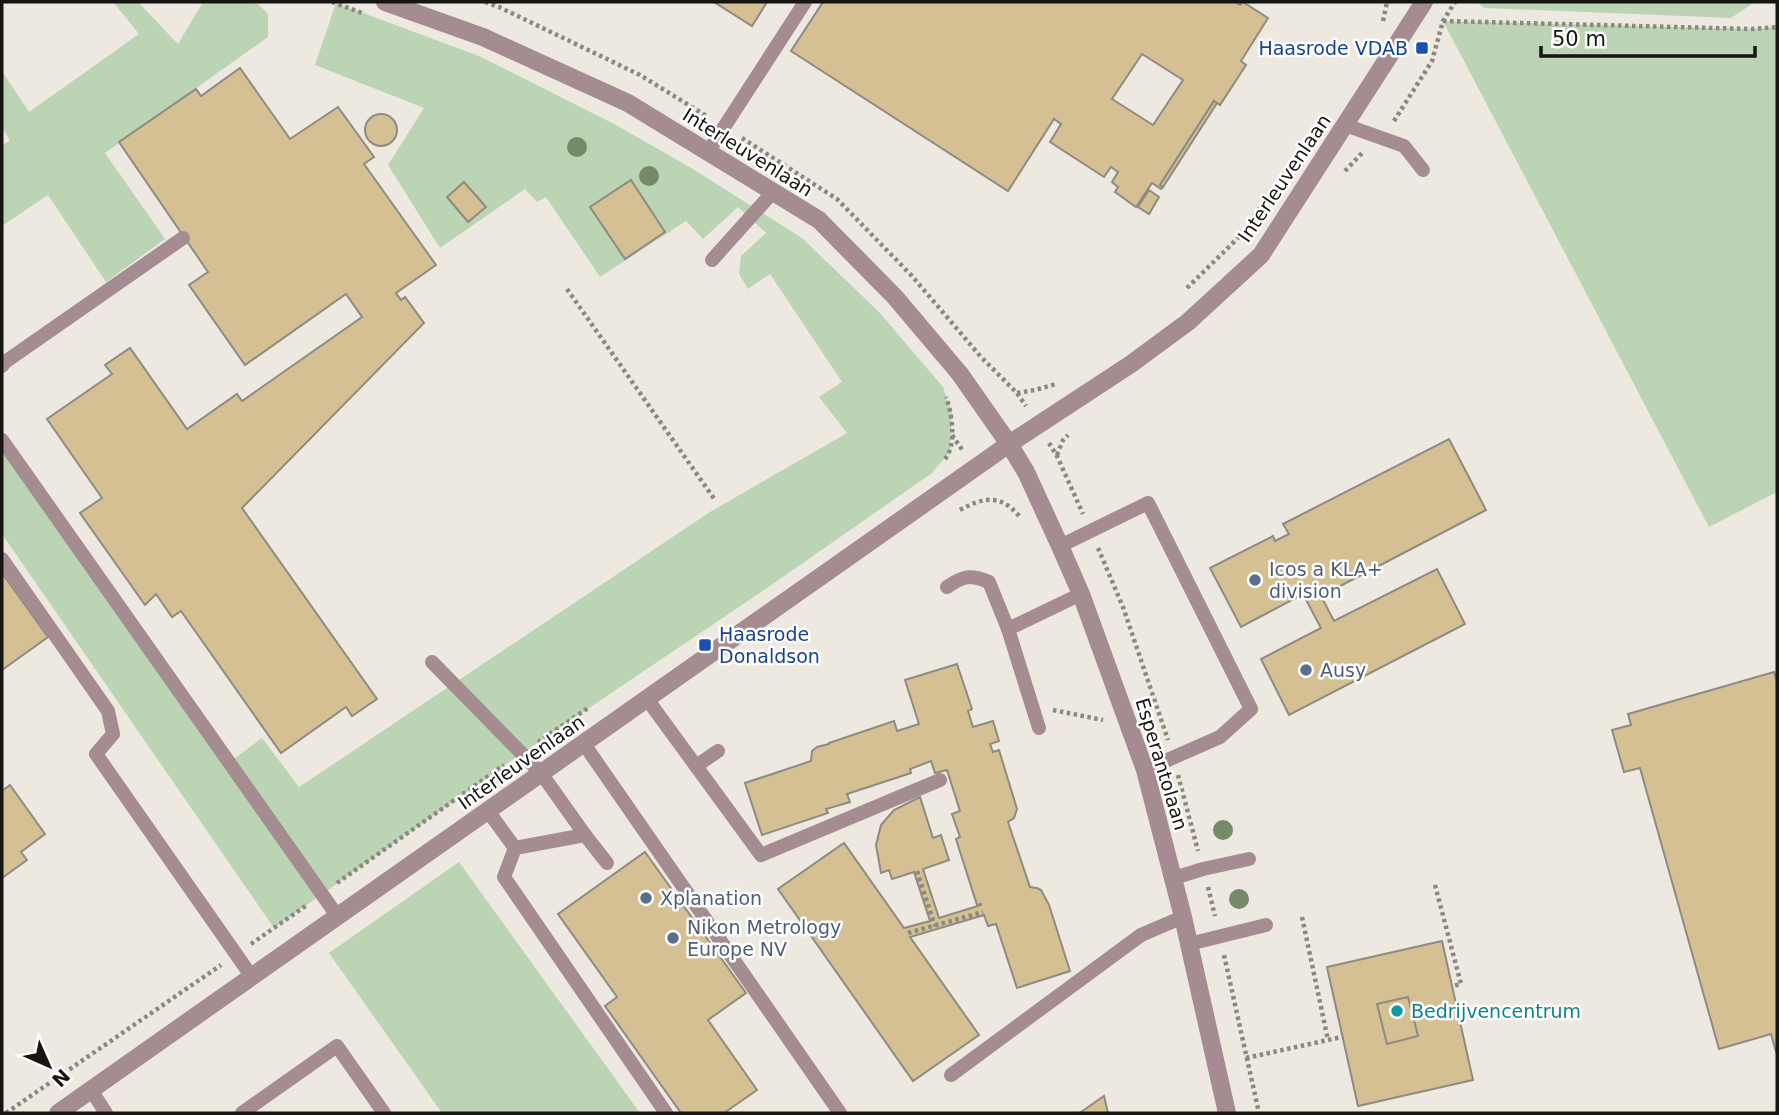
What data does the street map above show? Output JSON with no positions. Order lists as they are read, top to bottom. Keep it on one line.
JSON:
{"streets":{"street":["Interleuvenlaan","Esperantolaan"]},"crossings":[["Interleuvenlaan","Esperantolaan"]],"places":{"transit":["Haasrode VDAB","Haasrode Donaldson"],"other":["Icos a KLA+ division","Ausy","Xplanation","Nikon Metrology Europe NV","Bedrijvencentrum"]},"scale_bar":"50 m","north":"bottom right"}
